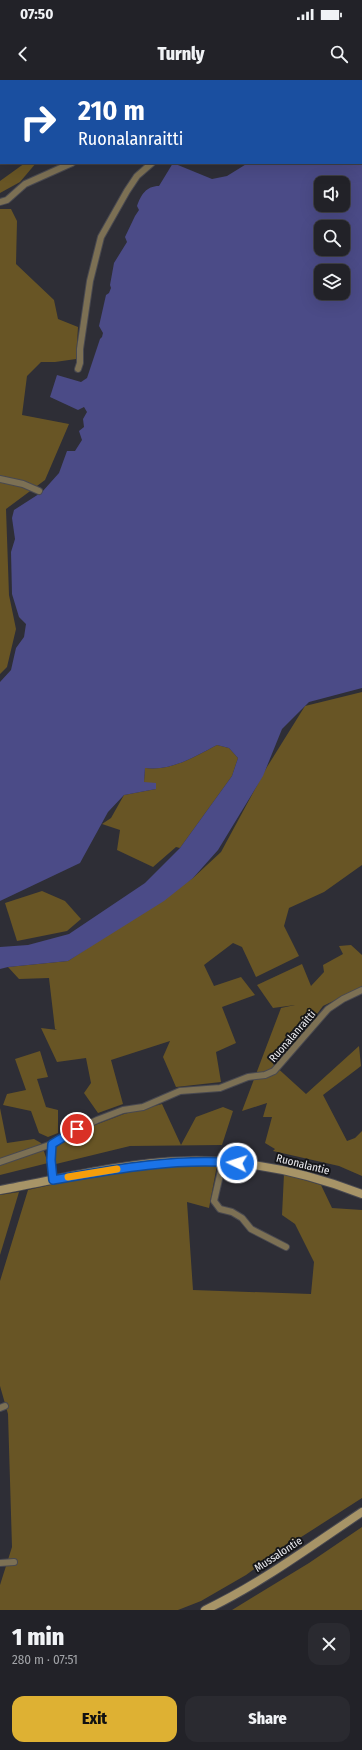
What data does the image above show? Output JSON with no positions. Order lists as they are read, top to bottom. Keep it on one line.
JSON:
{"streets":{"street":["Ruonalanraitti","Ruonalantie","Mussalontie"]},"page":{"status":"07:50","header":"Turnly","turn":["210 m","Ruonalanraitti"],"heading":["1 min","280 m · 07:51"],"buttons":["Exit","Share"]}}
